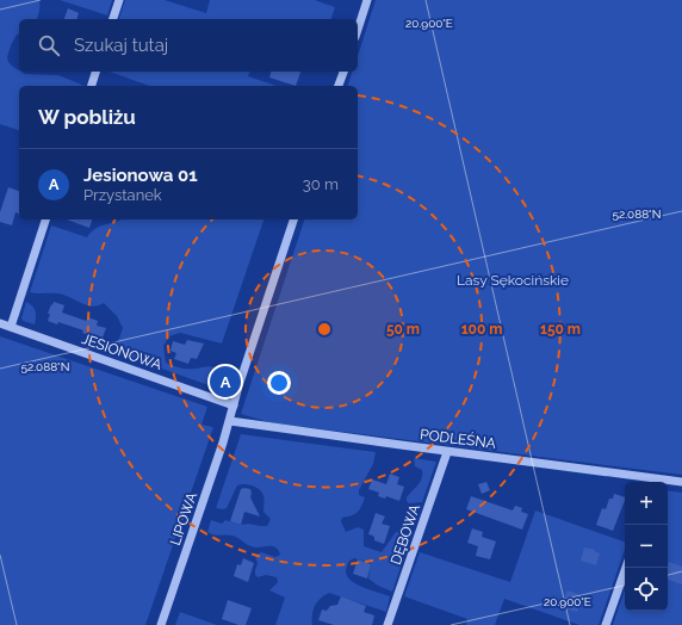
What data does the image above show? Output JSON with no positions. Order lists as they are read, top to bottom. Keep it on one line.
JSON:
{"streets":{"street":["JESIONOWA","PODLEŚNA","LIPOWA","DĘBOWA"]},"crossings":[["JESIONOWA","LIPOWA"],["PODLEŚNA","LIPOWA"],["PODLEŚNA","DĘBOWA"]],"parks":["Lasy Sękocińskie"],"page":{"search":"Szukaj tutaj","heading":"W pobliżu","list":[{"mark":"A","name":"Jesionowa 01","note":"Przystanek","value":"30 m"}],"pins":"A","map_buttons":["+","−"]},"coordinates":["20.900°E","52.088°N"],"rings":["50 m","100 m","150 m"]}
